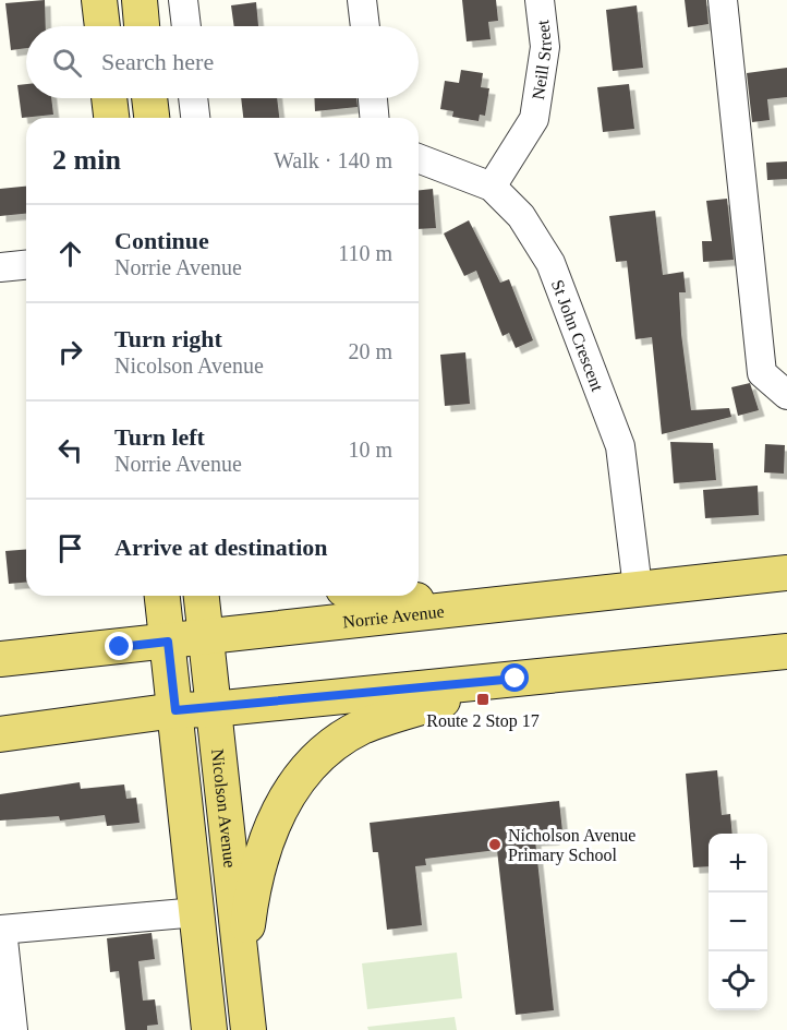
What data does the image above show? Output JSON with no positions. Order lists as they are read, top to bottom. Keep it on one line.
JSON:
{"streets":{"main road":["Norrie Avenue","Nicolson Avenue"],"street":["Neill Street","St John Crescent"]},"crossings":[["Neill Street","St John Crescent"],["St John Crescent","Norrie Avenue"],["Norrie Avenue","Nicolson Avenue"]],"places":{"transit":["Route 2 Stop 17"],"other":["Nicholson Avenue Primary School"]},"page":{"search":"Search here","heading":["2 min","Walk · 140 m"],"list":[["Continue","Norrie Avenue","110 m"],["Turn right","Nicolson Avenue","20 m"],["Turn left","Norrie Avenue","10 m"],"Arrive at destination"],"map_buttons":["+","−"]}}
